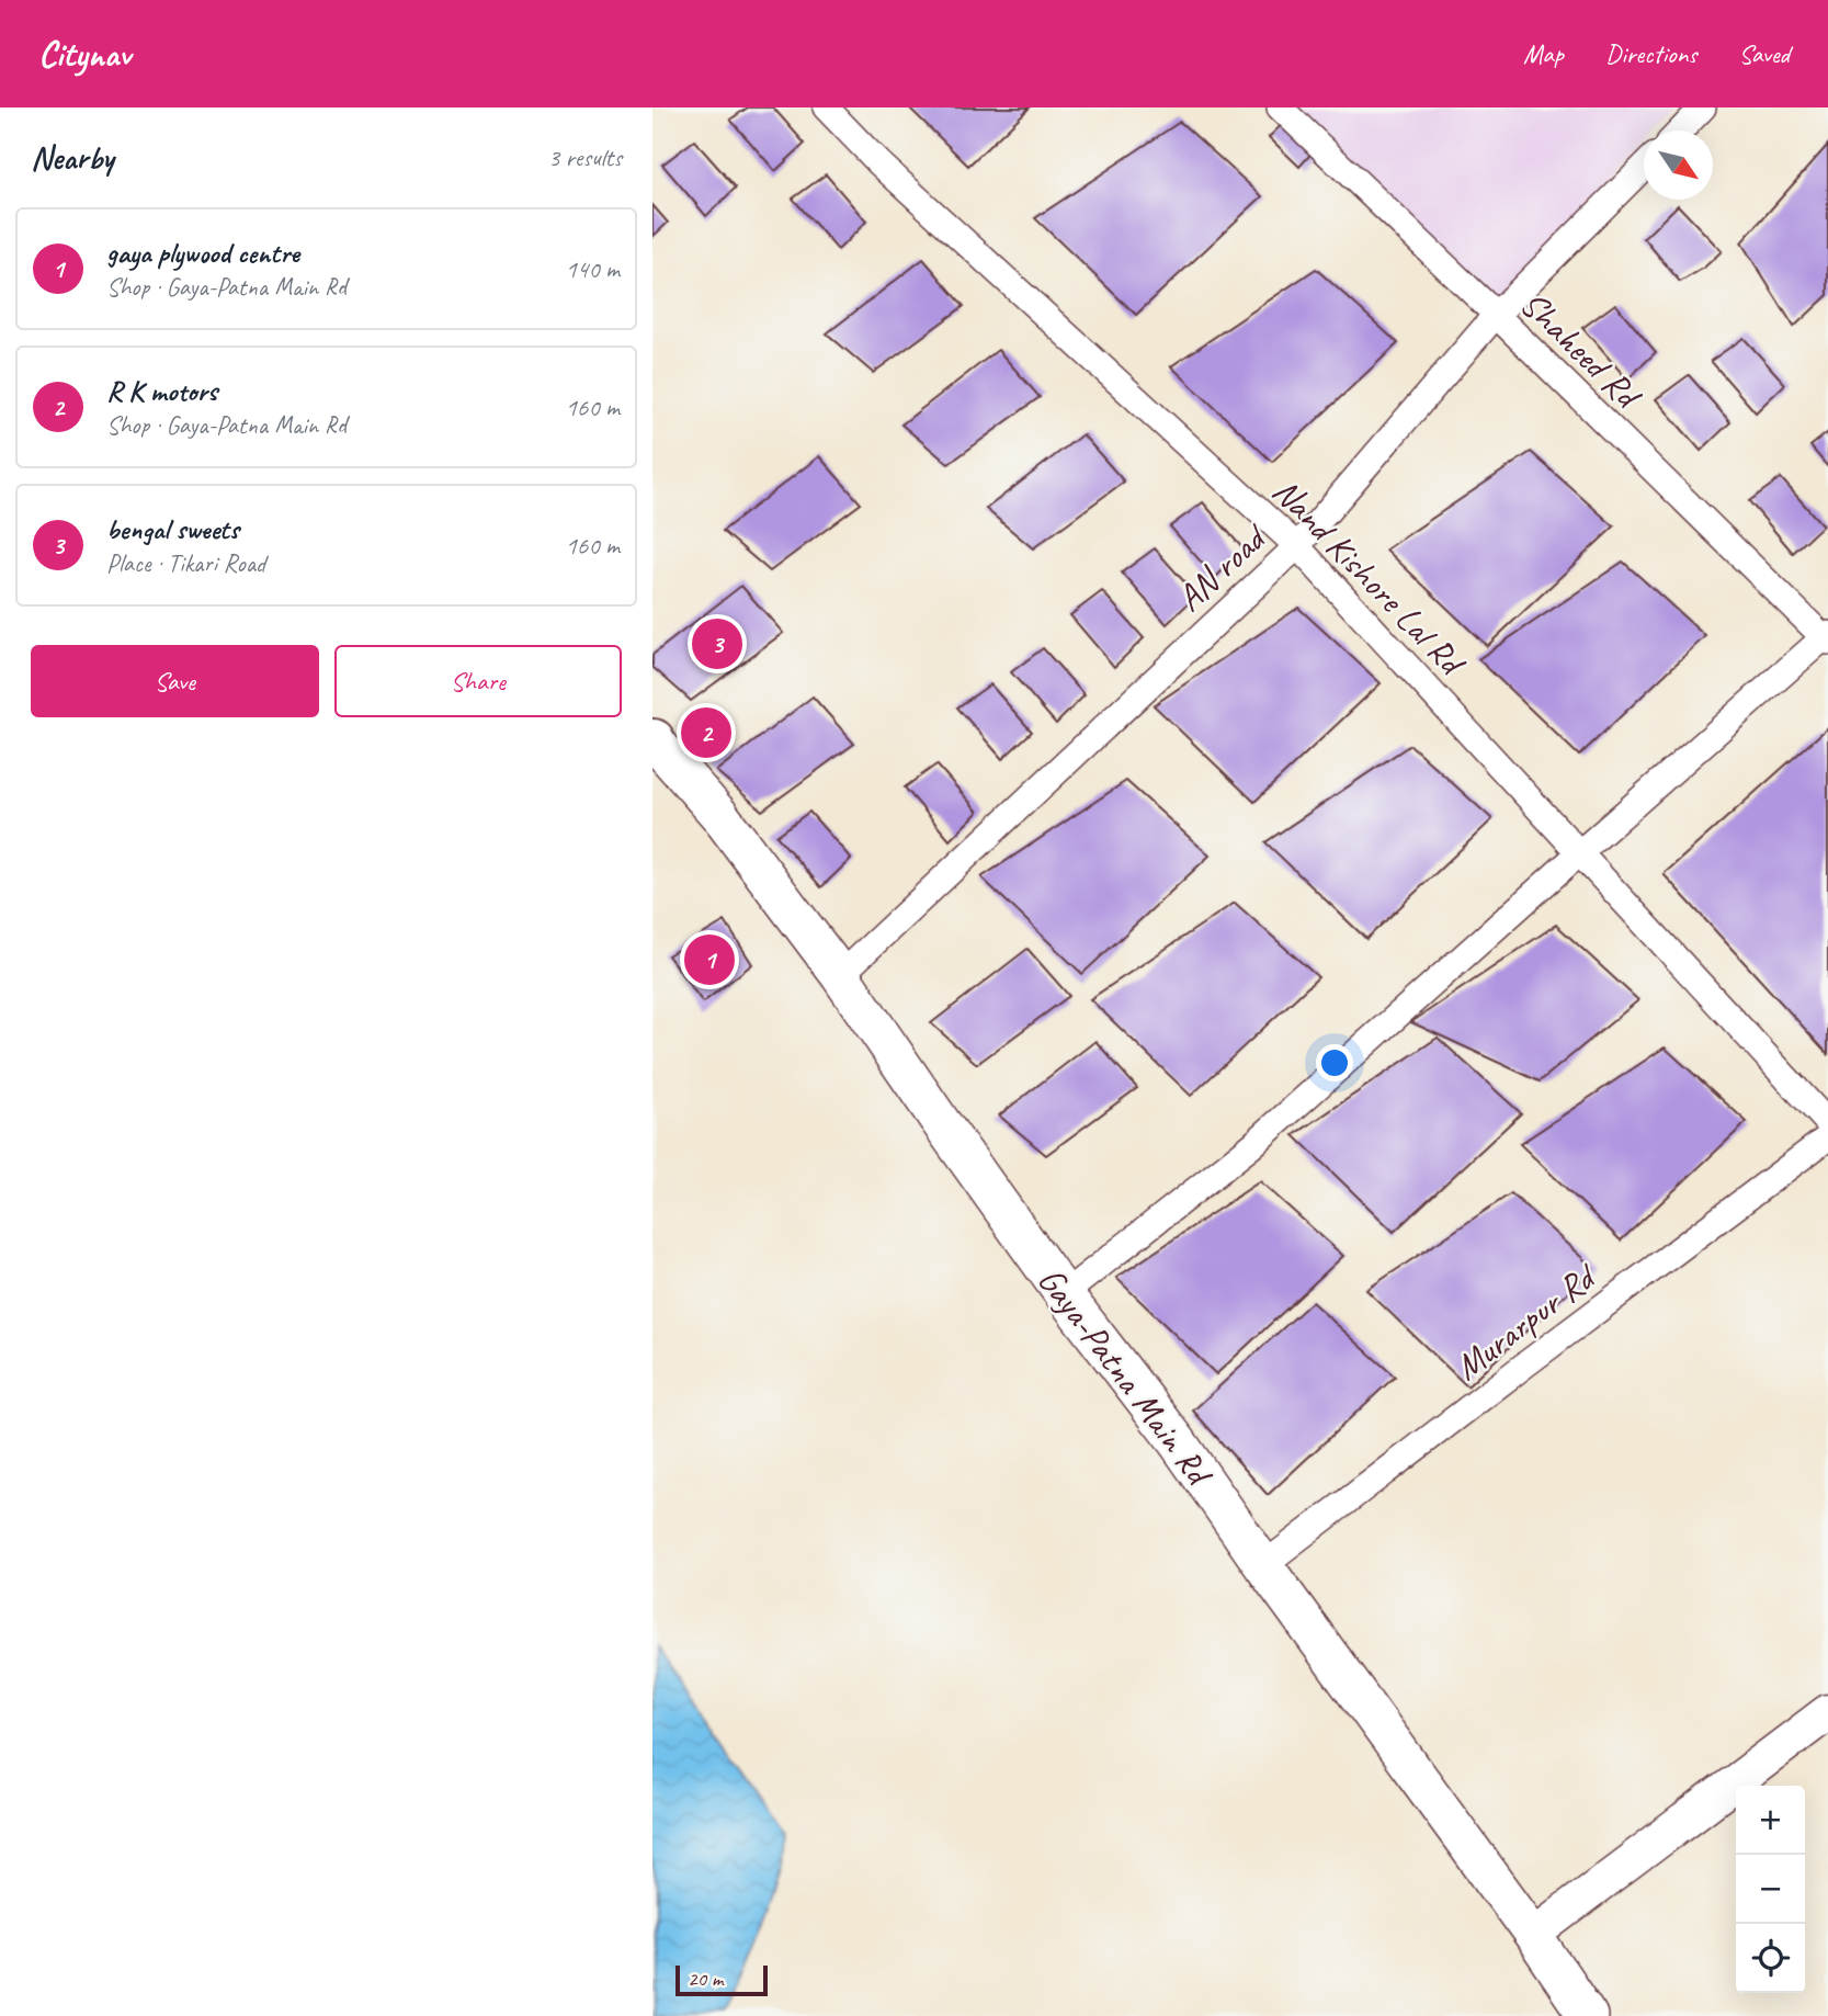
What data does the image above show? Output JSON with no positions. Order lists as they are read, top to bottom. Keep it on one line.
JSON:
{"streets":{"main road":["Gaya-Patna Main Rd"],"street":["Shaheed Rd","AN road","Nand Kishore Lal Rd","Murarpur Rd"]},"crossings":[["Shaheed Rd","AN road"],["AN road","Nand Kishore Lal Rd"],["AN road","Gaya-Patna Main Rd"],["Murarpur Rd","Gaya-Patna Main Rd"]],"scale_bar":"20 m","north":"bottom right","page":{"header":"Citynav","nav":["Map","Directions","Saved"],"heading":["Nearby","3 results"],"list":[{"mark":"1","name":"gaya plywood centre","note":"Shop · Gaya-Patna Main Rd","value":"140 m"},{"mark":"2","name":"R K motors","note":"Shop · Gaya-Patna Main Rd","value":"160 m"},{"mark":"3","name":"bengal sweets","note":"Place · Tikari Road","value":"160 m"}],"pins":["3","2","1"],"buttons":["Save","Share"],"map_buttons":["+","−"],"scale":"20 m"}}
